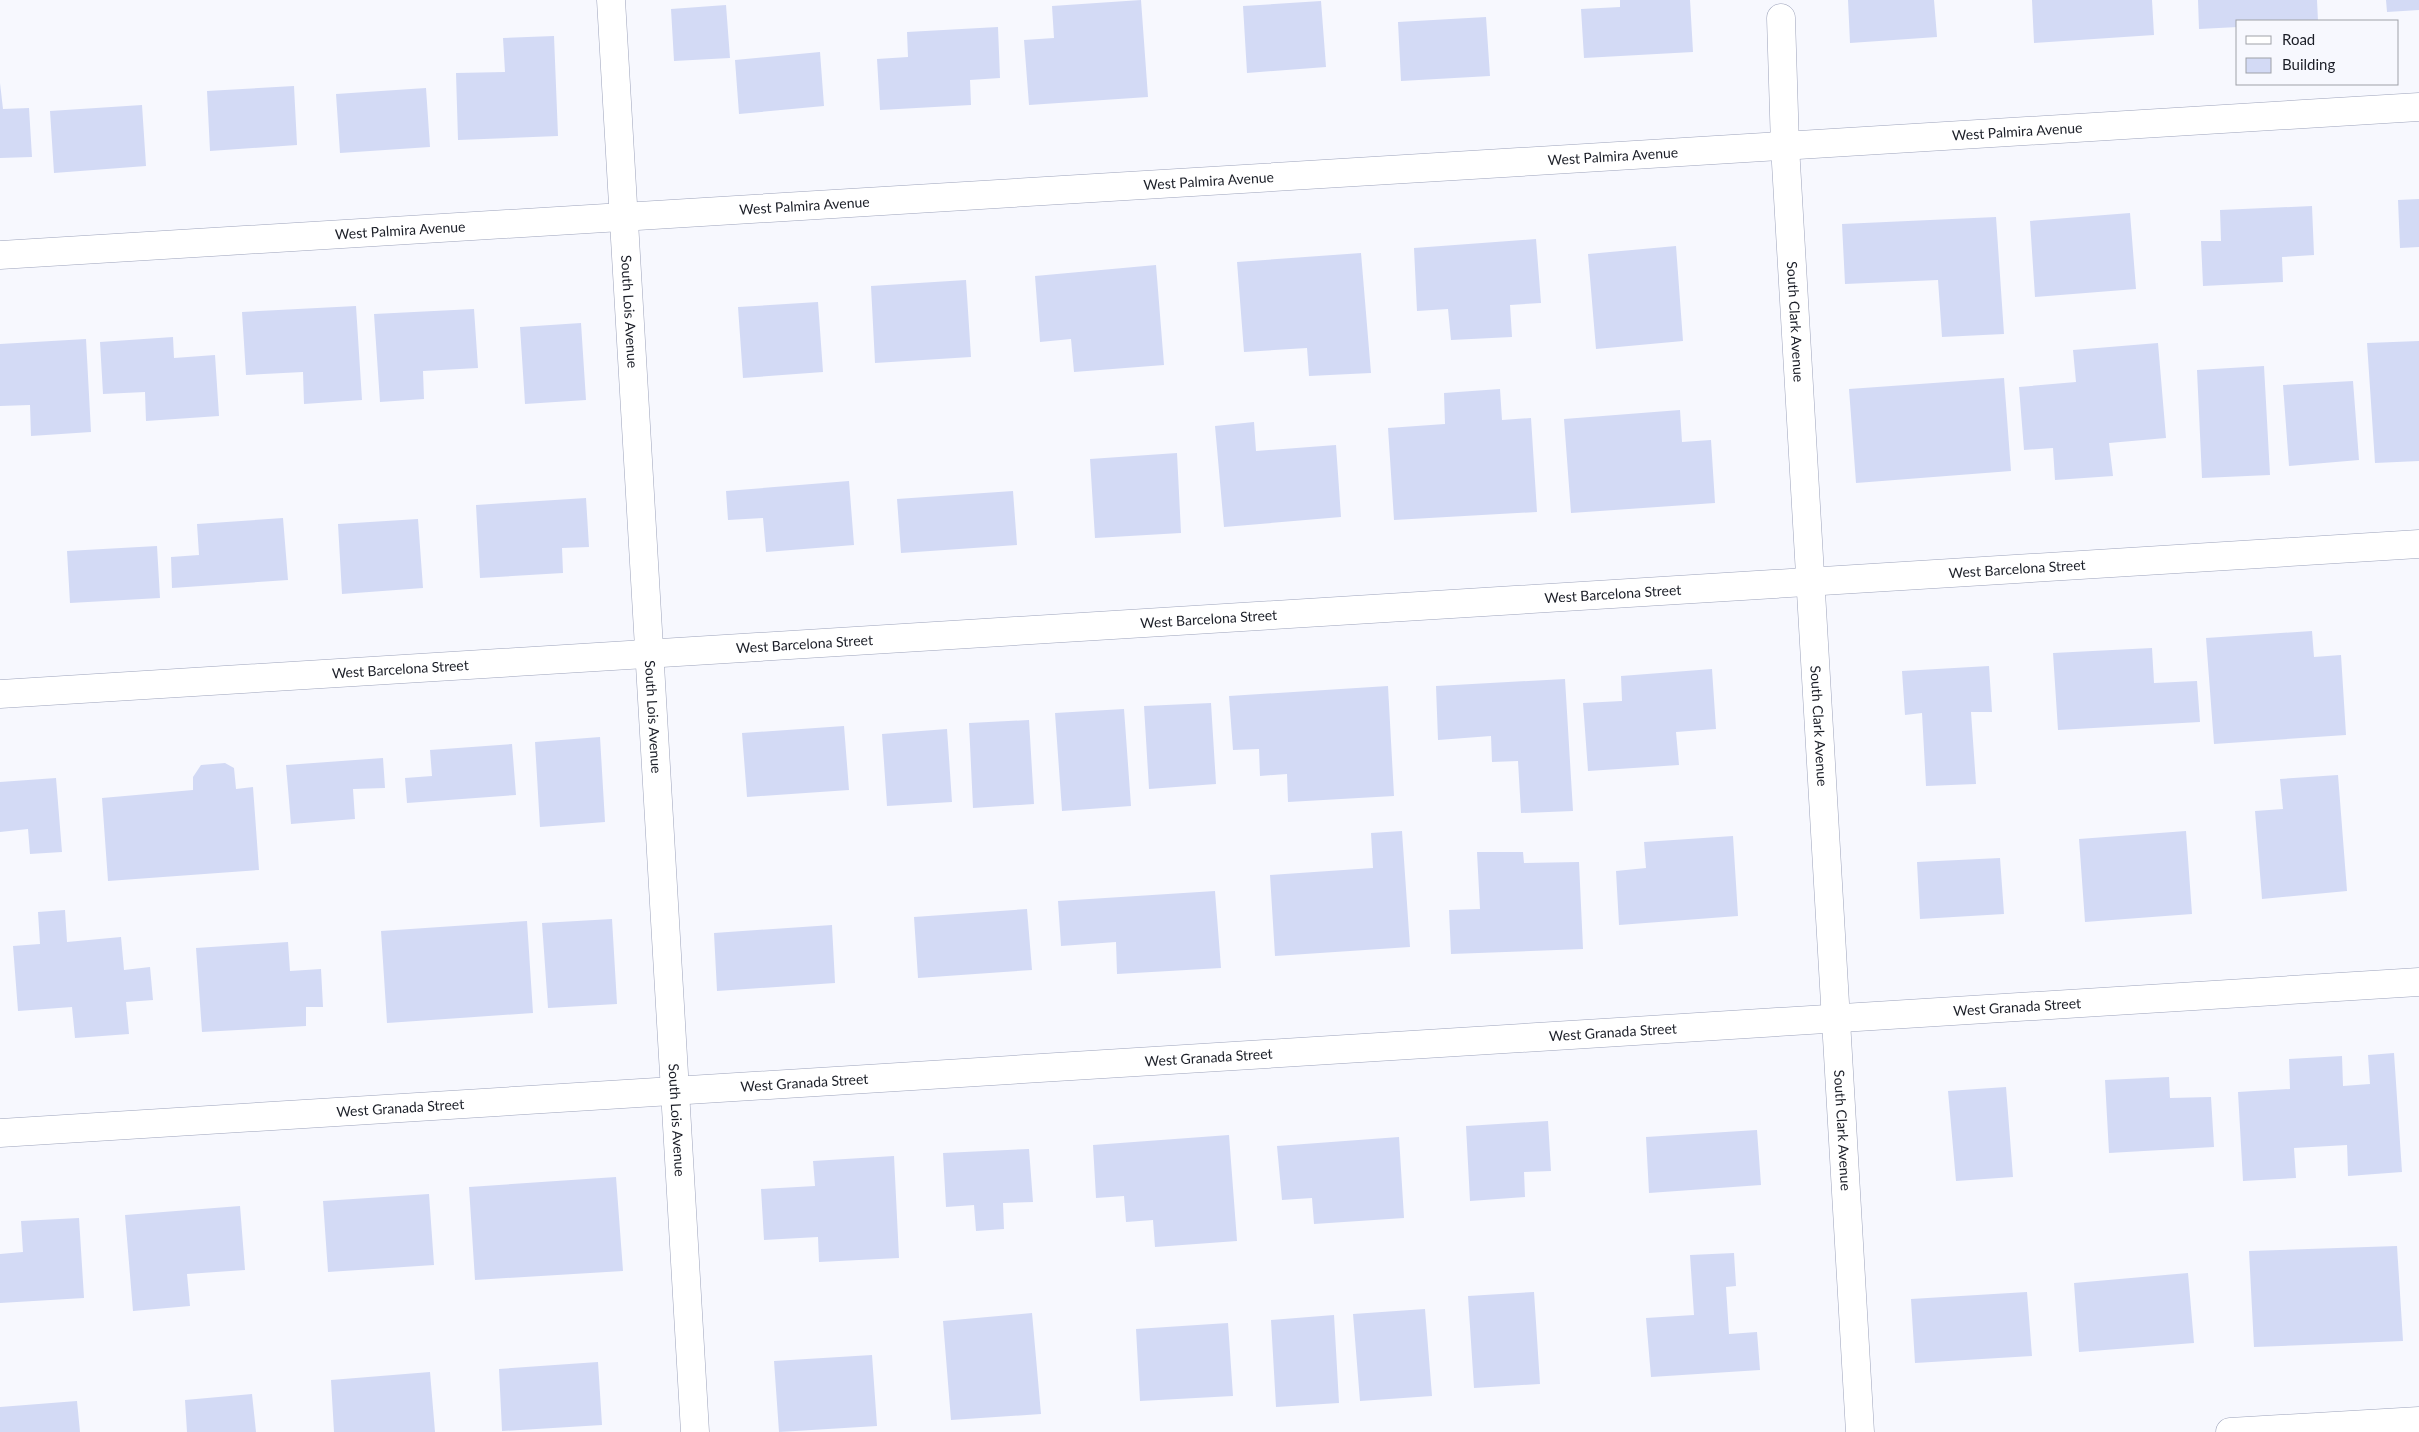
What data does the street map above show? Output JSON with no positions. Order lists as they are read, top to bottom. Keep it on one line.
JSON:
{"streets":{"street":["West Palmira Avenue","South Lois Avenue","South Clark Avenue","West Barcelona Street","West Granada Street"]},"crossings":[["West Palmira Avenue","South Lois Avenue"],["West Palmira Avenue","South Clark Avenue"],["South Lois Avenue","West Barcelona Street"],["South Lois Avenue","West Granada Street"],["South Clark Avenue","West Barcelona Street"],["South Clark Avenue","West Granada Street"]],"legend":["Road","Building"]}
